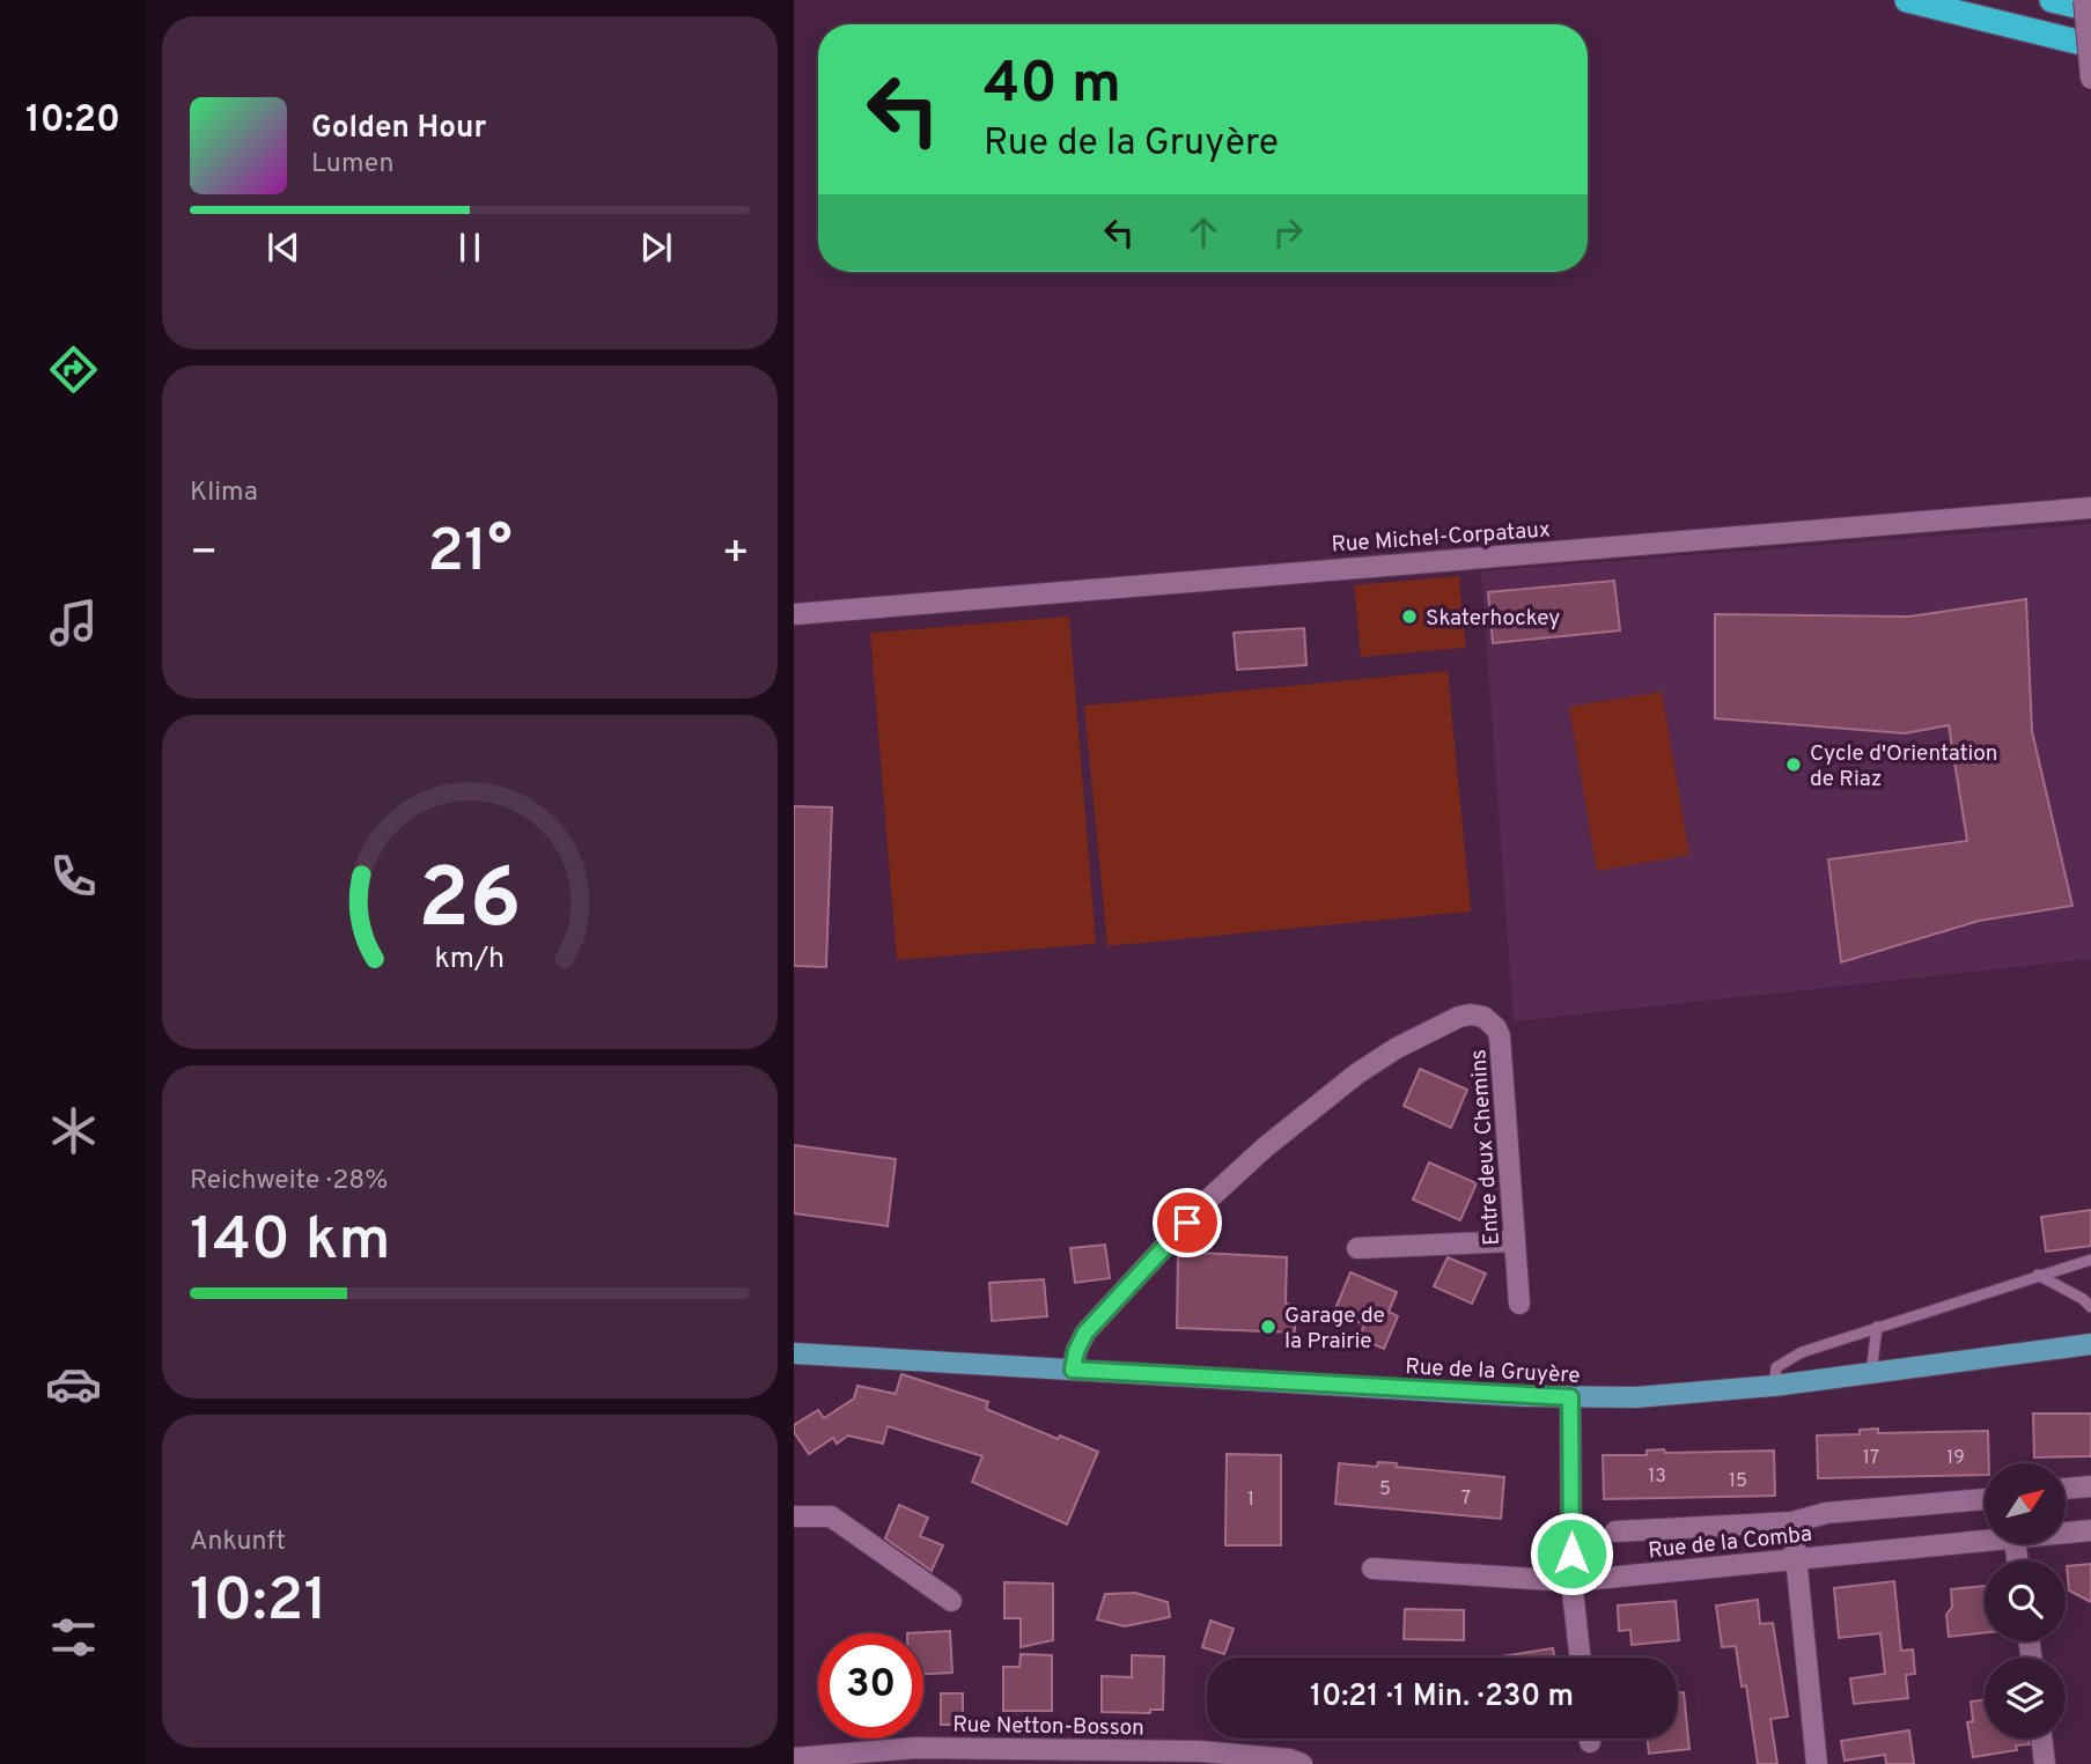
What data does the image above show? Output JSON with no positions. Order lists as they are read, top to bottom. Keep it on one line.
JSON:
{"streets":{"main road":["Rue de la Gruyère"],"street":["Rue Michel-Corpataux","Entre deux Chemins","Rue de la Comba","Rue Netton-Bosson"]},"crossings":[["Entre deux Chemins","Rue de la Gruyère"]],"places":["Skaterhockey","Cycle d'Orientation de Riaz","Garage de la Prairie"],"house_numbers":["17","19","13","15","5","7","1"],"north":"top right","page":{"tabs":"10:20","turn":["40 m","Rue de la Gruyère"],"song":["Golden Hour","Lumen"],"tile":["Klima",["Reichweite · 28%","140 km"],["Ankunft","10:21"]],"heat":["−","21°","+"],"limit":"30","trip":"10:21 · 1 Min. · 230 m","gauge":["26","km/h"]}}
